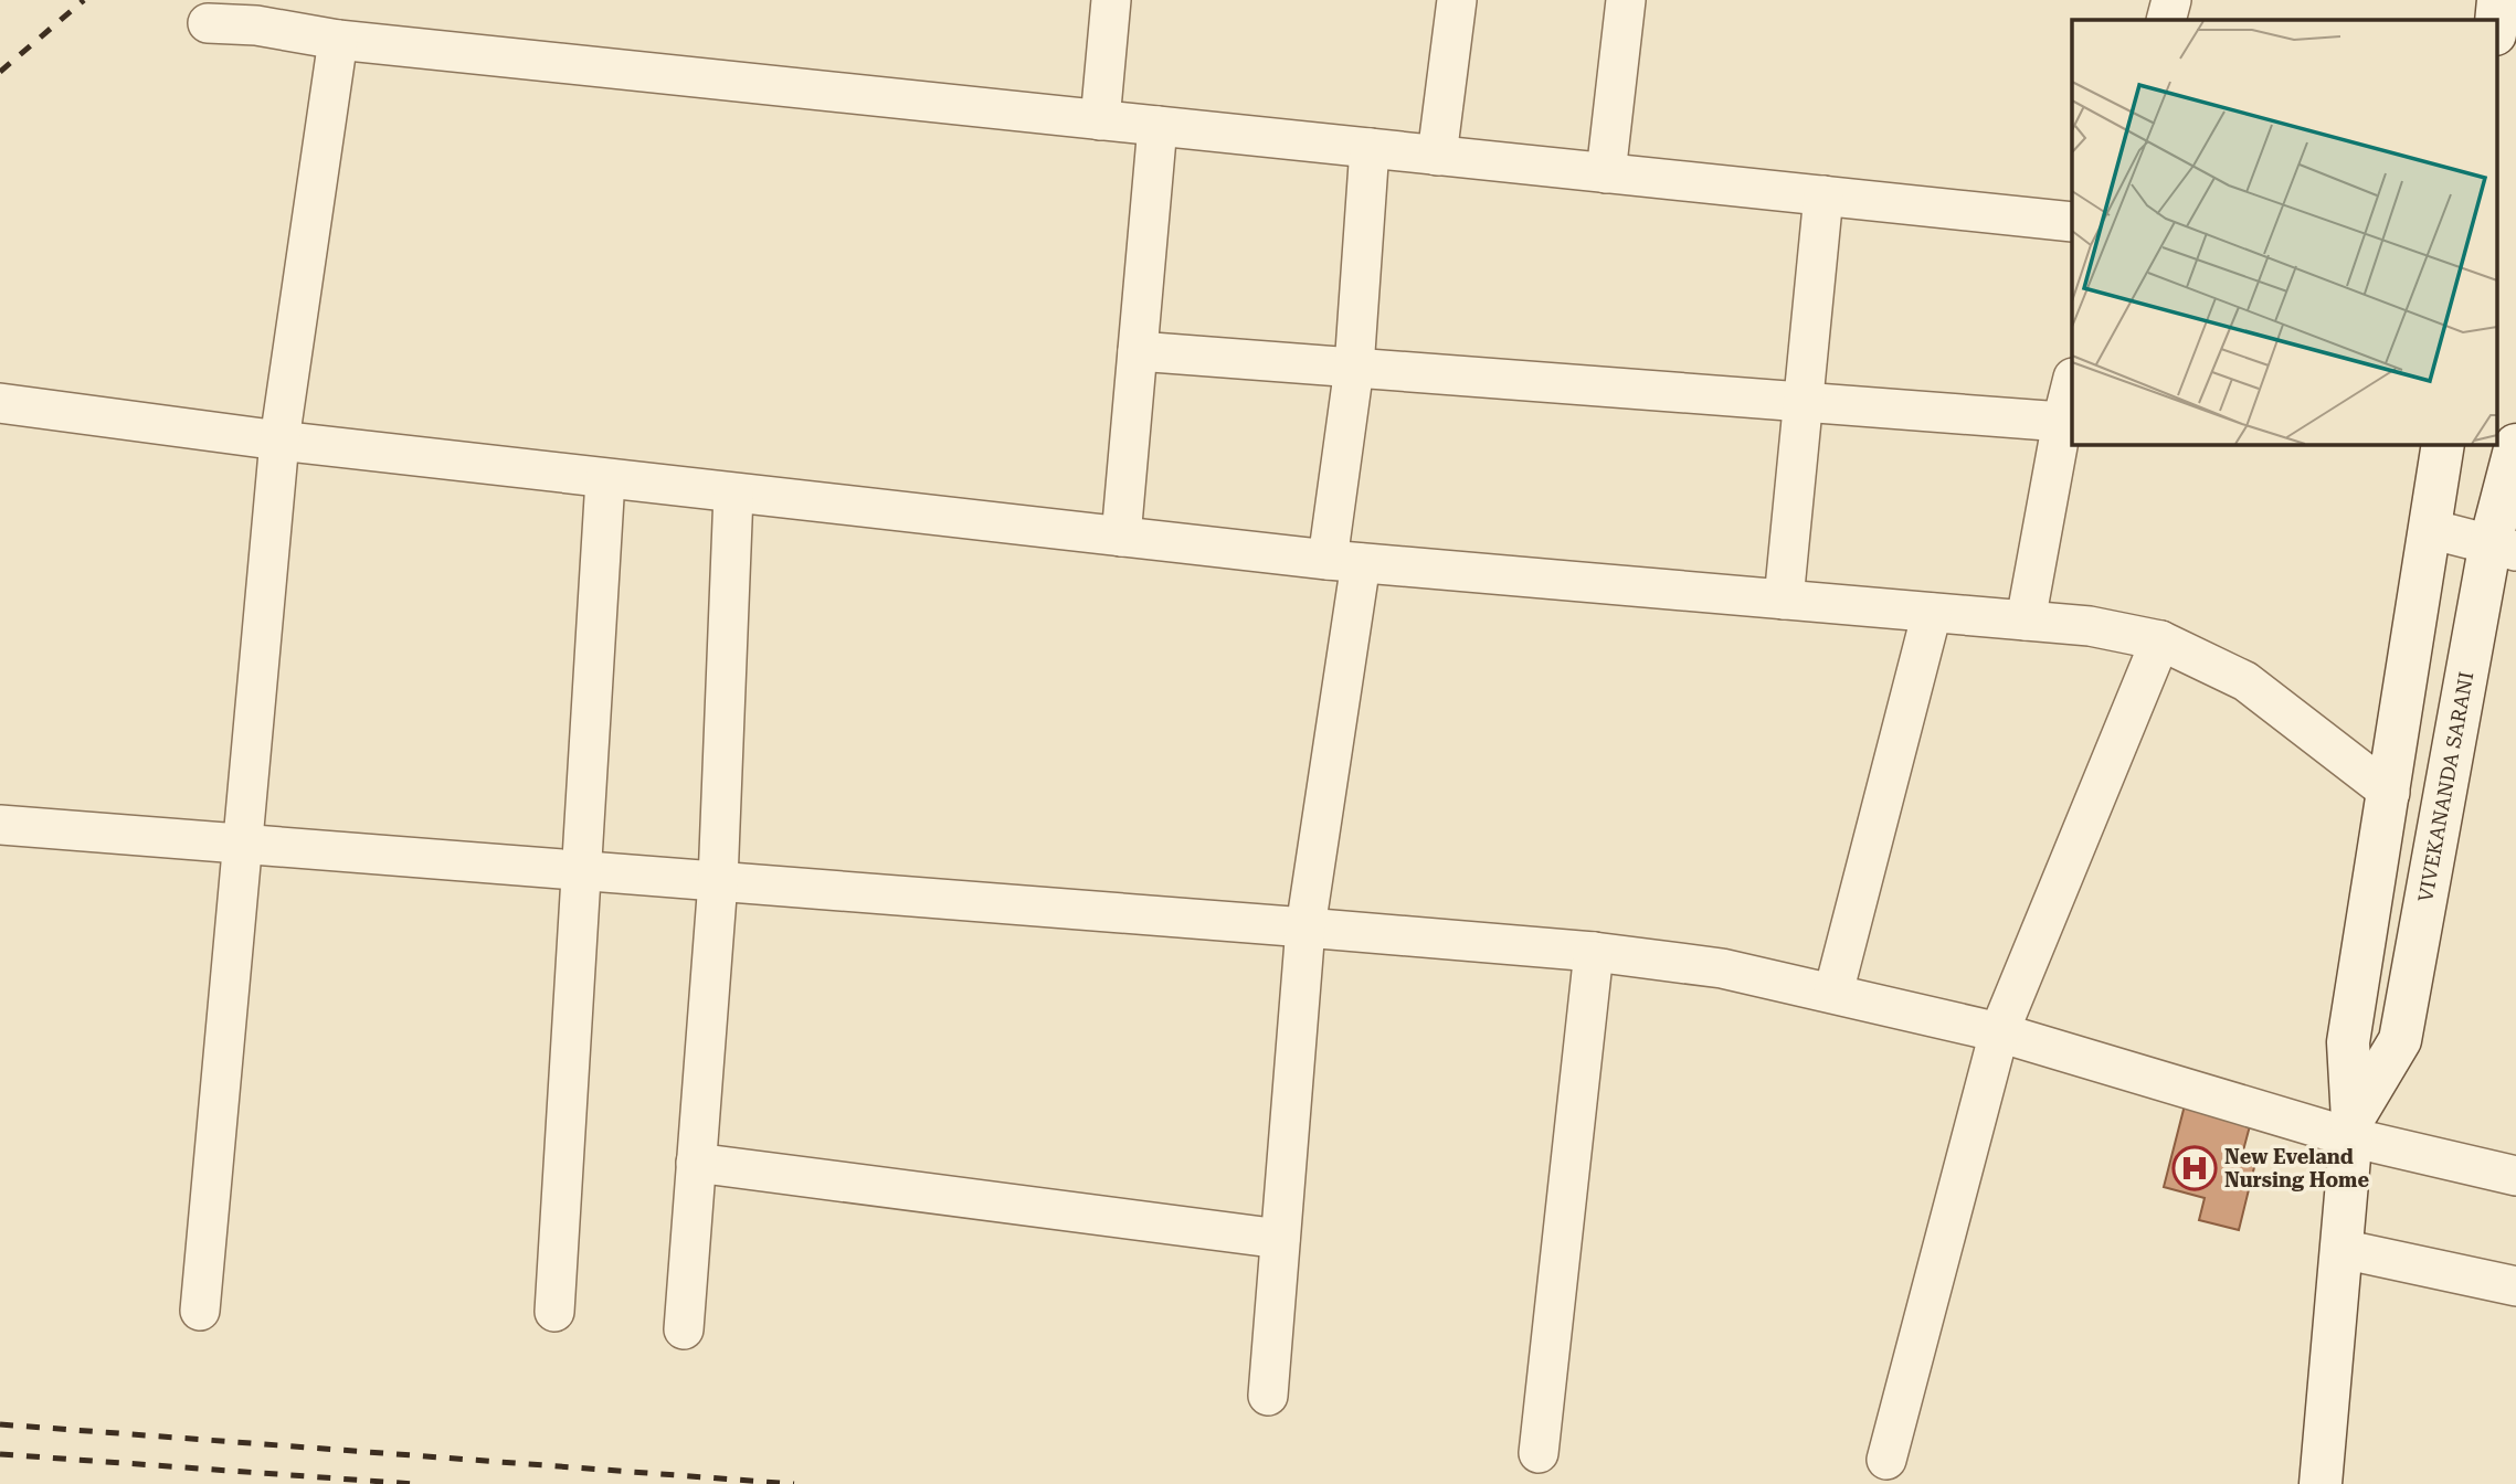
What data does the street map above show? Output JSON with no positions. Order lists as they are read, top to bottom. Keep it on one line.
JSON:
{"streets":{"street":["VIVEKANANDA SARANI"]},"places":{"hospital":["New Eveland Nursing Home"]}}
